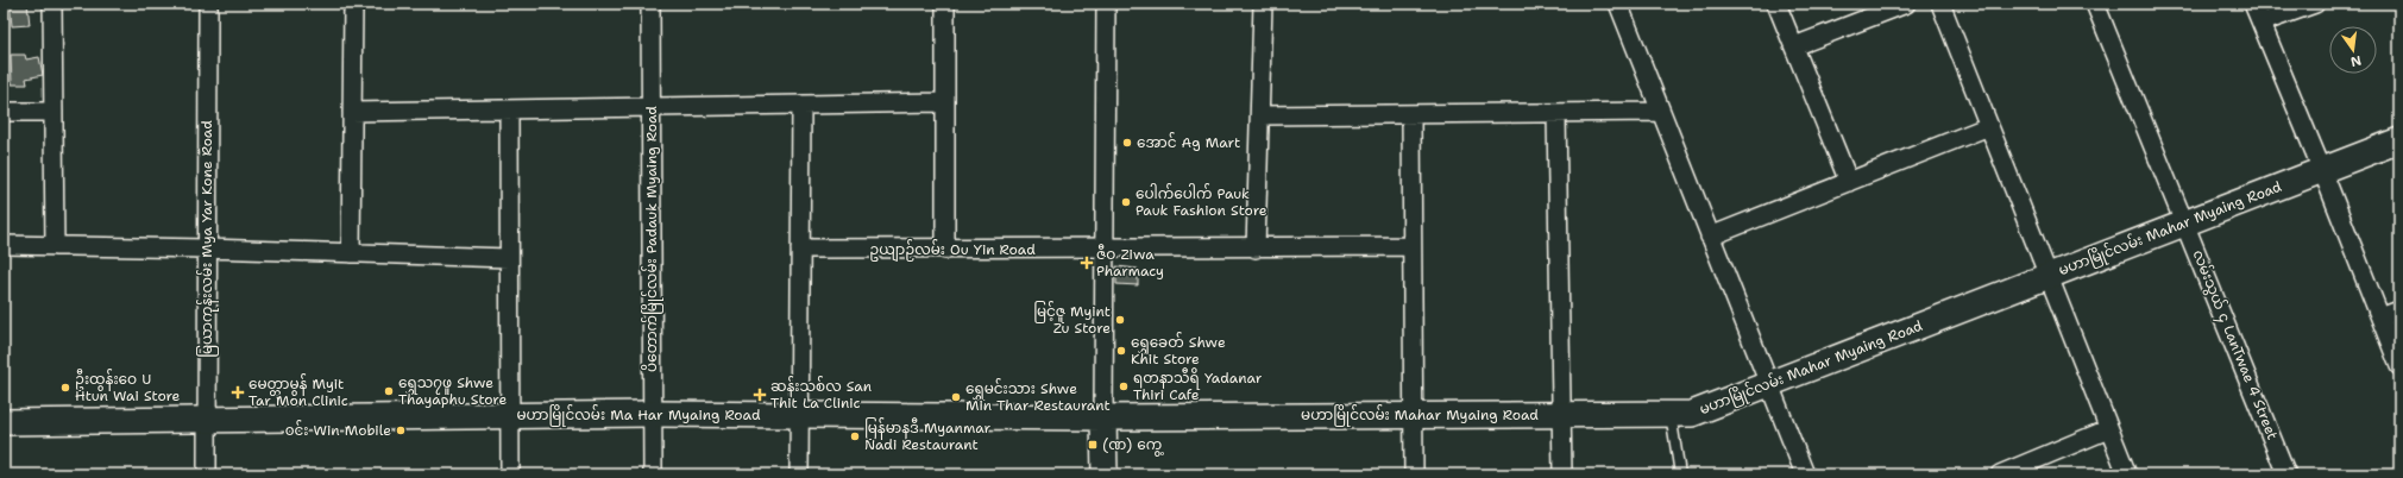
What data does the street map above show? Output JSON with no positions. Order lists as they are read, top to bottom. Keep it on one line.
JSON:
{"streets":{"street":["မဟာမြိုင်လမ်း Mahar Myaing Road","မြယာကုန်းလမ်း Mya Yar Kone Road","ပိတောက်မြိုင်လမ်း Padauk Myaing Road","ဥယျာဉ်လမ်း Ou Yin Road","လမ်းသွယ် ၄ LanTwae 4 Street","မဟာမြိုင်လမ်း Ma Har Myaing Road"]},"crossings":[["မဟာမြိုင်လမ်း Mahar Myaing Road","လမ်းသွယ် ၄ LanTwae 4 Street"],["မဟာမြိုင်လမ်း Mahar Myaing Road","မဟာမြိုင်လမ်း Ma Har Myaing Road"],["မြယာကုန်းလမ်း Mya Yar Kone Road","မဟာမြိုင်လမ်း Ma Har Myaing Road"],["ပိတောက်မြိုင်လမ်း Padauk Myaing Road","မဟာမြိုင်လမ်း Ma Har Myaing Road"]],"places":{"other":["အောင် Ag Mart","ပေါက်ပေါက် Pauk Pauk Fashion Store","မြင့်ဇူ Myint Zu Store","ရွှေခေတ် Shwe Khit Store","ရတနာသီရိ Yadanar Thiri Cafe","ဦးထွန်းဝေ U Htun Wai Store","ရွှေသ၇ဖူ Shwe Thayaphu Store","ရွှေမင်းသား Shwe Min Thar Restaurant","၀င်း Win Mobile","မြန်မာနဒီ Myanmar Nadi Restaurant"],"health":["ဇီဝ Ziwa Pharmacy","မေတ္တာမွန် Myit Tar Mon Clinic","ဆန်းသစ်လ San Thit La Clinic"],"transit":["(ဏ) ကွေ့"]},"north":"bottom"}
